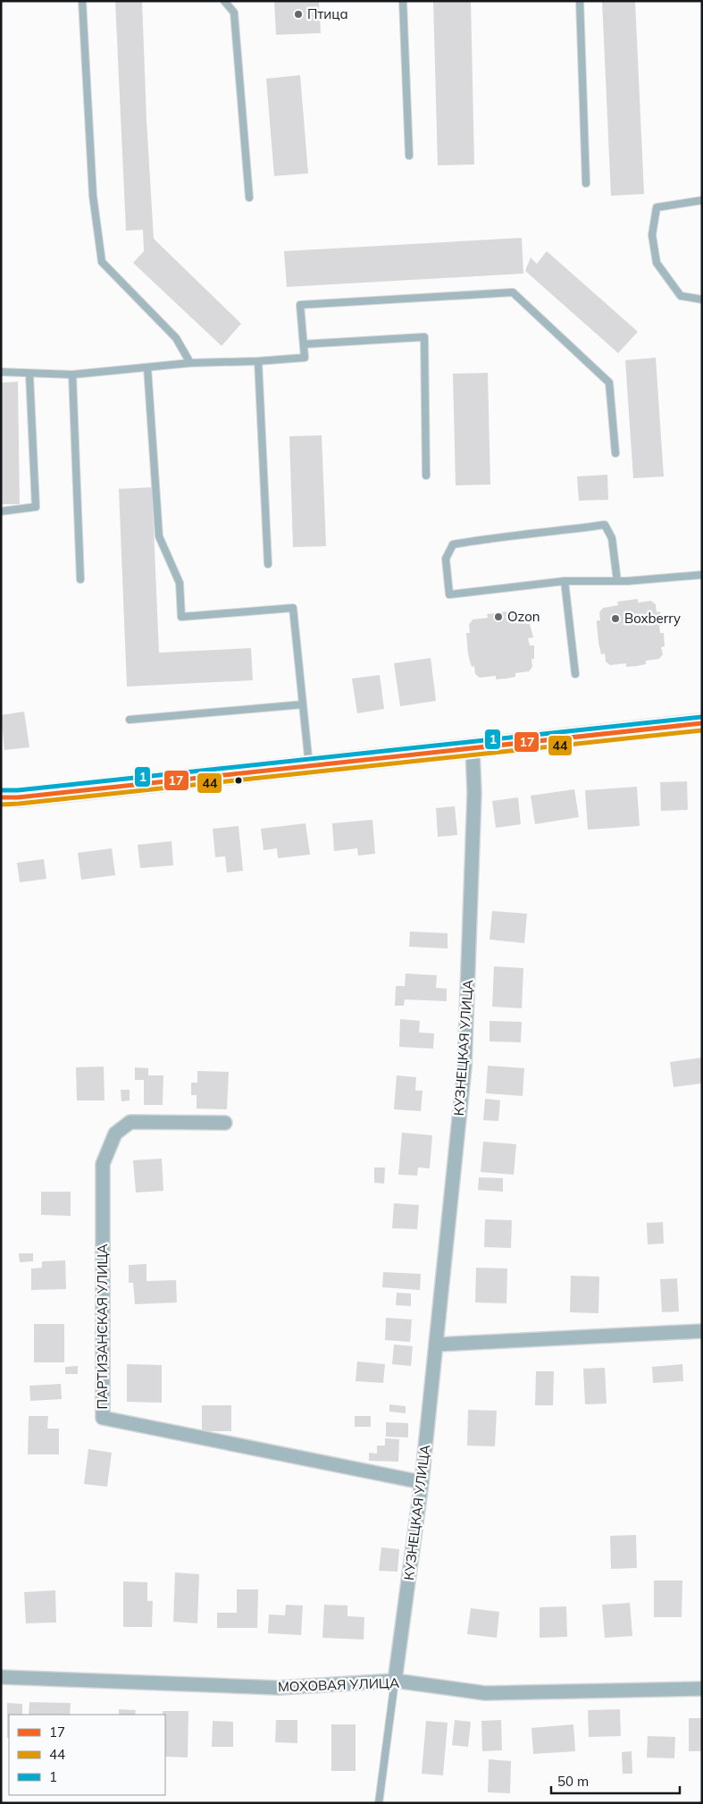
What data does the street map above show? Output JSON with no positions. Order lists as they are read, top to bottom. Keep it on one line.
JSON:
{"streets":{"street":["КУЗНЕЦКАЯ УЛИЦА","ПАРТИЗАНСКАЯ УЛИЦА","МОХОВАЯ УЛИЦА"]},"crossings":[["КУЗНЕЦКАЯ УЛИЦА","ПАРТИЗАНСКАЯ УЛИЦА"],["КУЗНЕЦКАЯ УЛИЦА","МОХОВАЯ УЛИЦА"]],"places":["Птица","Ozon","Boxberry"],"lines":["transit line 1","transit line 17","transit line 44"],"legend":["17","44","1"],"scale_bar":"50 m"}
